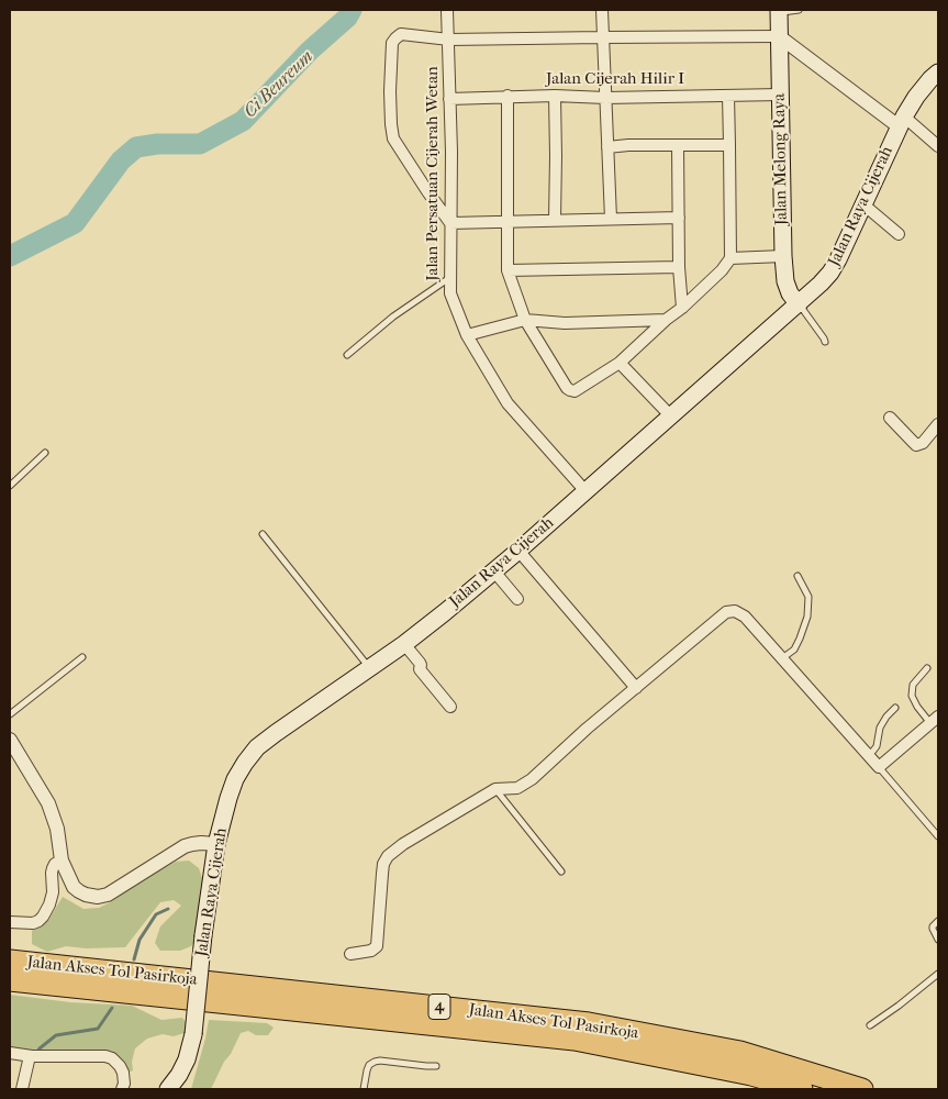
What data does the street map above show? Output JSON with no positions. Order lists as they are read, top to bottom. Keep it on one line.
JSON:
{"streets":{"highway":["Jalan Akses Tol Pasirkoja","4"],"main road":["Jalan Melong Raya","Jalan Raya Cijerah"],"street":["Jalan Cijerah Hilir I","Jalan Persatuan Cijerah Wetan"]},"crossings":[["Jalan Cijerah Hilir I","Jalan Melong Raya"],["Jalan Cijerah Hilir I","Jalan Persatuan Cijerah Wetan"],["Jalan Melong Raya","Jalan Raya Cijerah"],["Jalan Persatuan Cijerah Wetan","Jalan Raya Cijerah"]],"water":["Ci Beureum"]}
